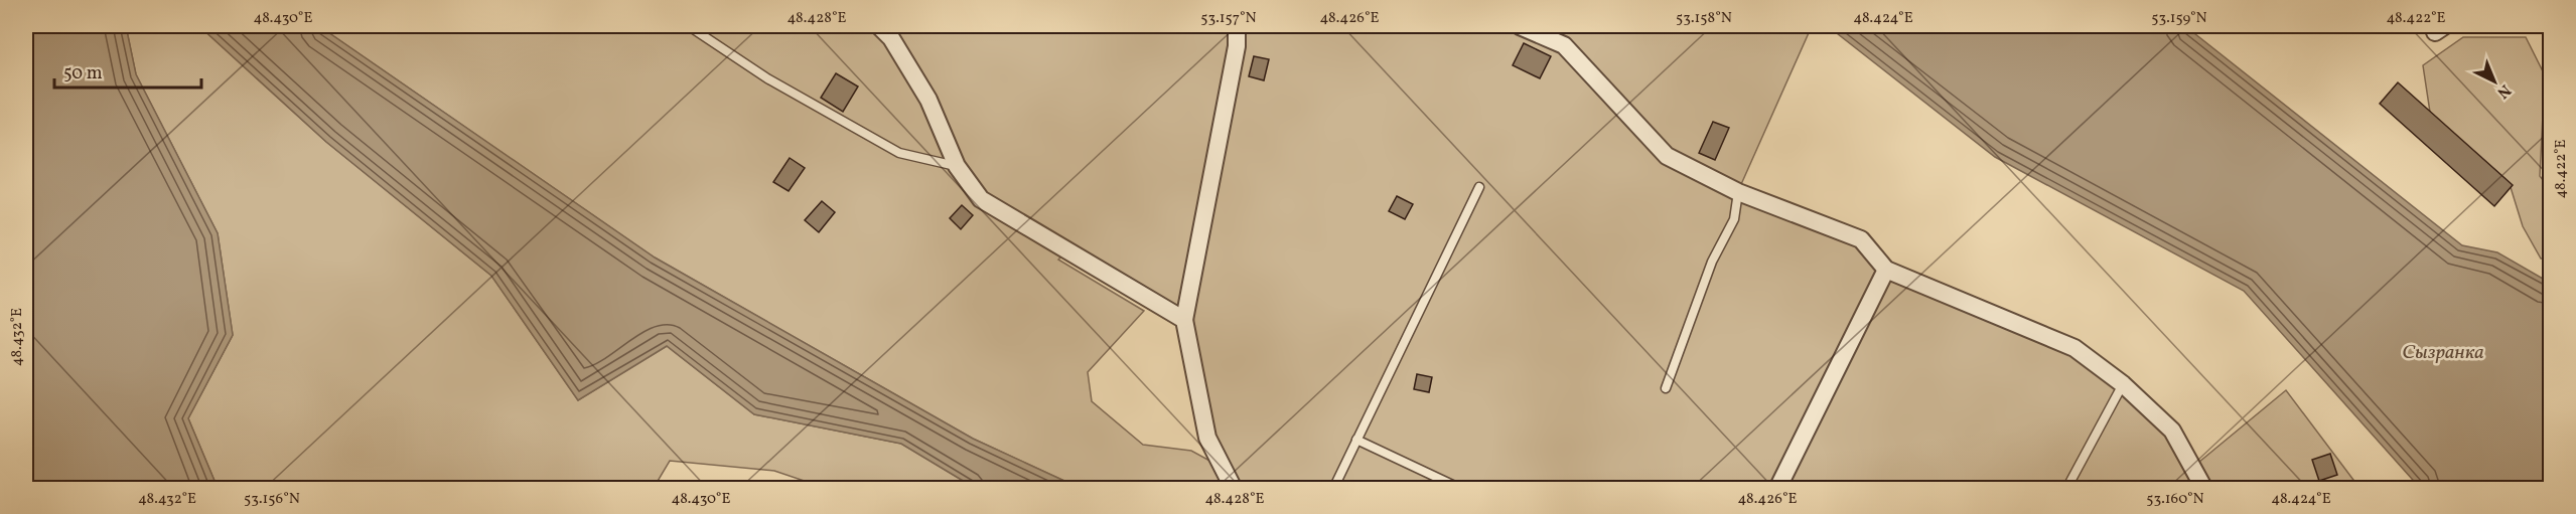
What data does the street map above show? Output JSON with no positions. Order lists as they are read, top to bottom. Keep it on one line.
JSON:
{"water":["Сызранка"],"scale_bar":"50 m","north":"bottom right","coordinates":["48.430°E","48.428°E","53.157°N","48.426°E","53.158°N","48.424°E","53.159°N","48.422°E","48.432°E","53.156°N","53.160°N"]}
